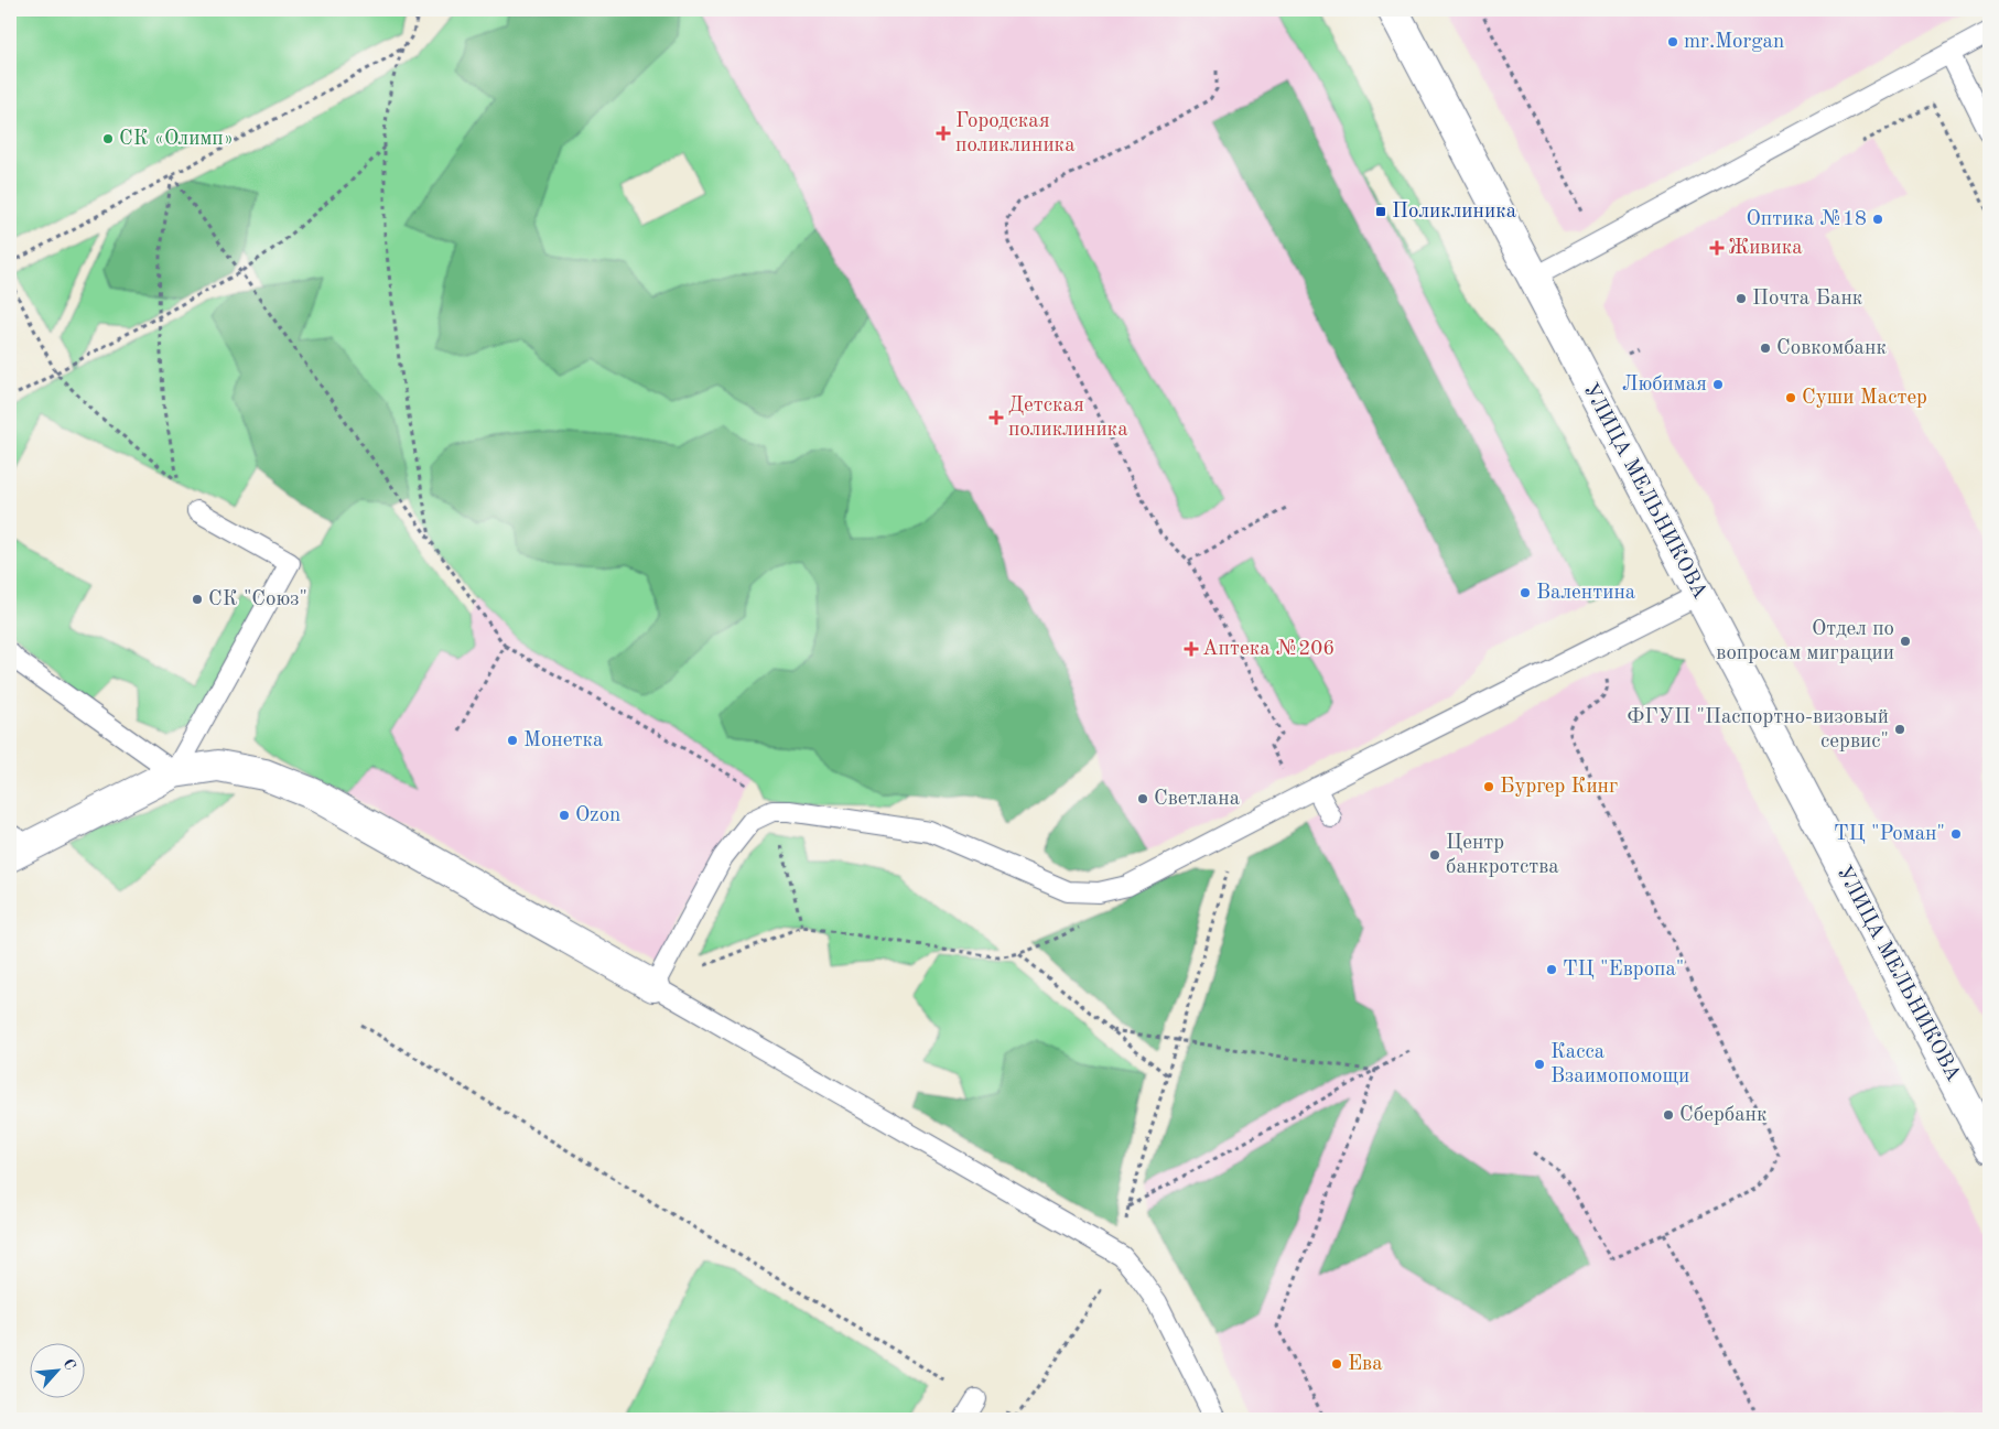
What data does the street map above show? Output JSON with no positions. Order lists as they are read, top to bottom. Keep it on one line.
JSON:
{"streets":{"main road":["УЛИЦА МЕЛЬНИКОВА"]},"places":{"other":["mr.Morgan","СК «Олимп»","Оптика №18","Почта Банк","Совкомбанк","Любимая","Суши Мастер","Валентина","СК \"Союз\"","Отдел по вопросам миграции","ФГУП \"Паспортно-визовый сервис\"","Монетка","Бургер Кинг","Светлана","Ozon","ТЦ \"Роман\"","Центр банкротства","ТЦ \"Европа\"","Касса Взаимопомощи","Сбербанк","Ева"],"health":["Городская поликлиника","Живика","Детская поликлиника","Аптека №206"],"transit":["Поликлиника"]},"north":"top right"}
